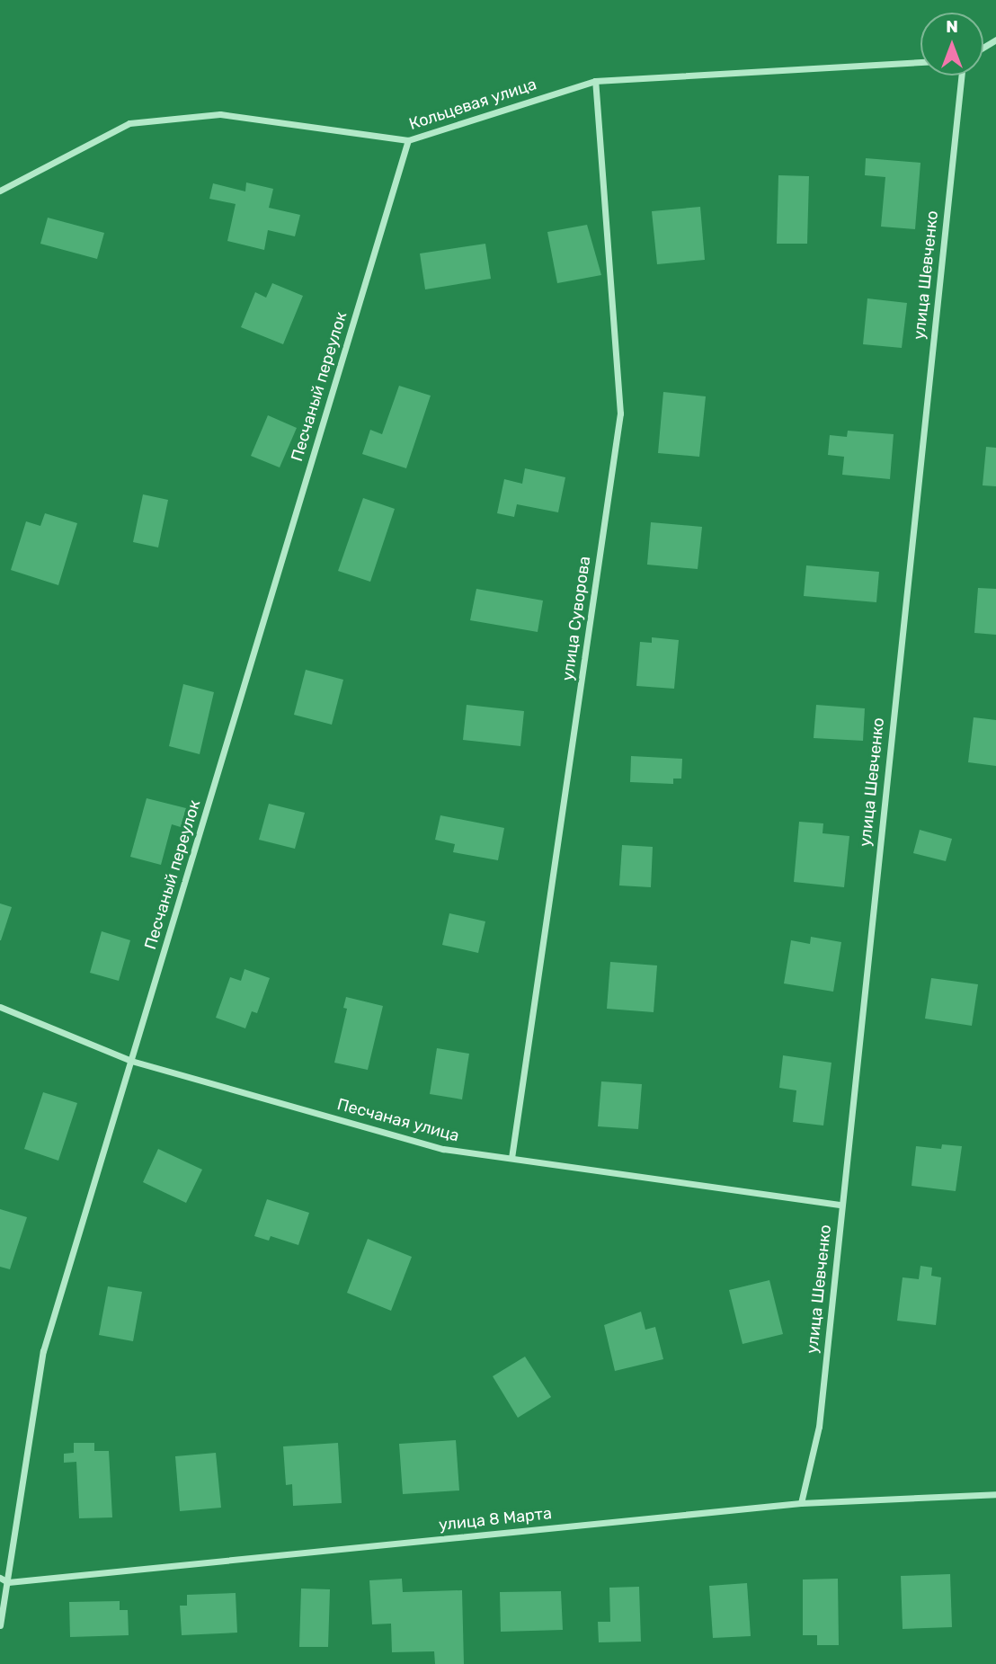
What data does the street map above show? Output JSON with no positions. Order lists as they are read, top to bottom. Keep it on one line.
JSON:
{"streets":{"street":["Кольцевая улица","улица Шевченко","Песчаный переулок","улица Суворова","Песчаная улица","улица 8 Марта"]},"crossings":[["Кольцевая улица","Песчаный переулок"],["Кольцевая улица","улица Суворова"],["улица Шевченко","Песчаная улица"],["улица Шевченко","улица 8 Марта"],["Песчаный переулок","Песчаная улица"],["Песчаный переулок","улица 8 Марта"],["улица Суворова","Песчаная улица"]],"north":"top"}
